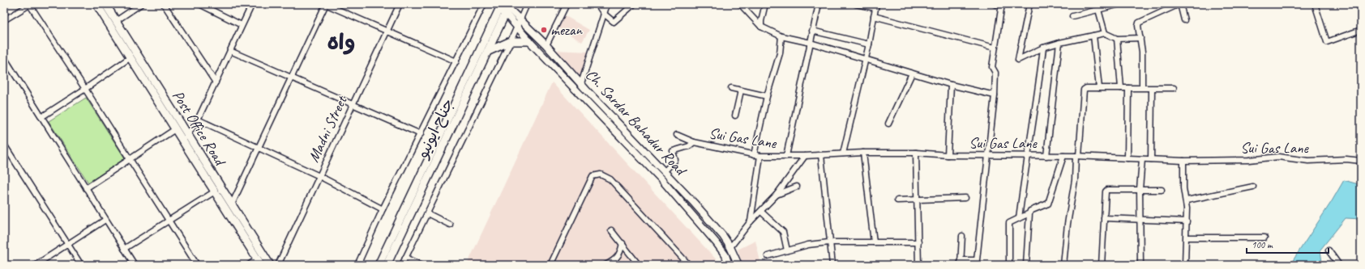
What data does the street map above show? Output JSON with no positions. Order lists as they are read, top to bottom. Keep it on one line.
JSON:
{"streets":{"main road":["Ch. Sardar Bahadur Road","Post Office Road","جناح ایونیو"],"street":["Madni Street","Sui Gas Lane"]},"crossings":[["Ch. Sardar Bahadur Road","جناح ایونیو"],["Ch. Sardar Bahadur Road","Sui Gas Lane"]],"districts":["واہ"],"places":["mezan"],"scale_bar":"100 m"}
